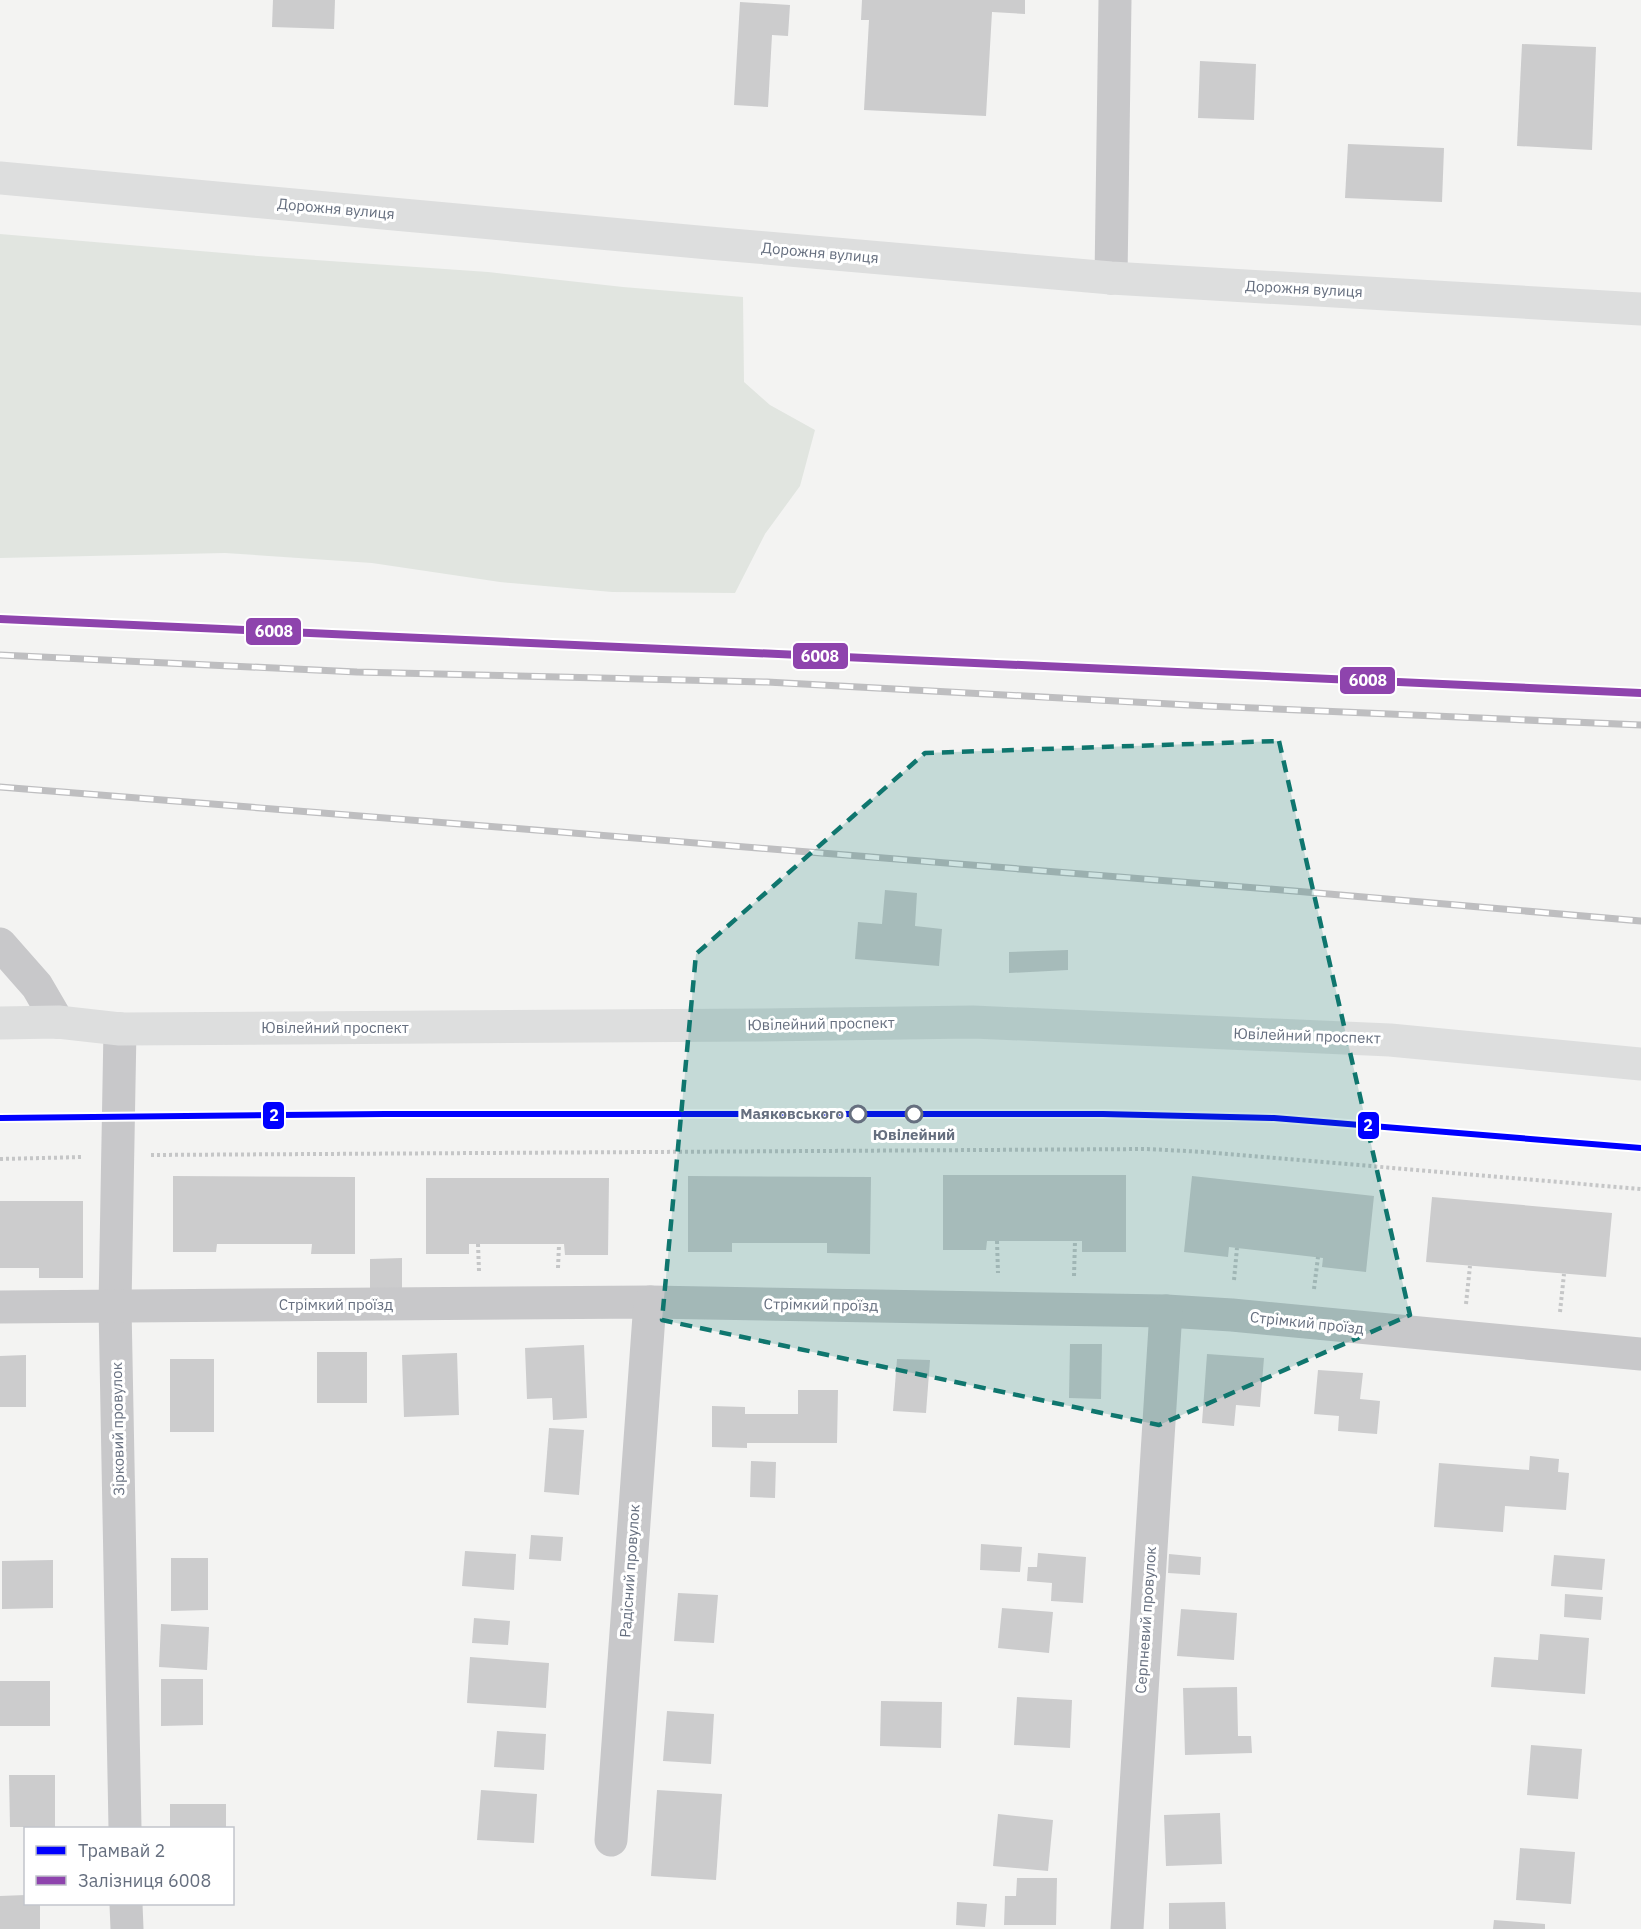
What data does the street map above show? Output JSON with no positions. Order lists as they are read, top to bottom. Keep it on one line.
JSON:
{"streets":{"main road":["Дорожня вулиця","Ювілейний проспект"],"street":["Стрімкий проїзд","Зірковий провулок","Радісний провулок","Серпневий провулок"]},"crossings":[["Ювілейний проспект","Зірковий провулок"],["Стрімкий проїзд","Зірковий провулок"],["Стрімкий проїзд","Радісний провулок"],["Стрімкий проїзд","Серпневий провулок"]],"places":["Маяковського","Ювілейний"],"lines":["rail line 6008","tram line 2"],"legend":["Трамвай 2","Залізниця 6008"]}
